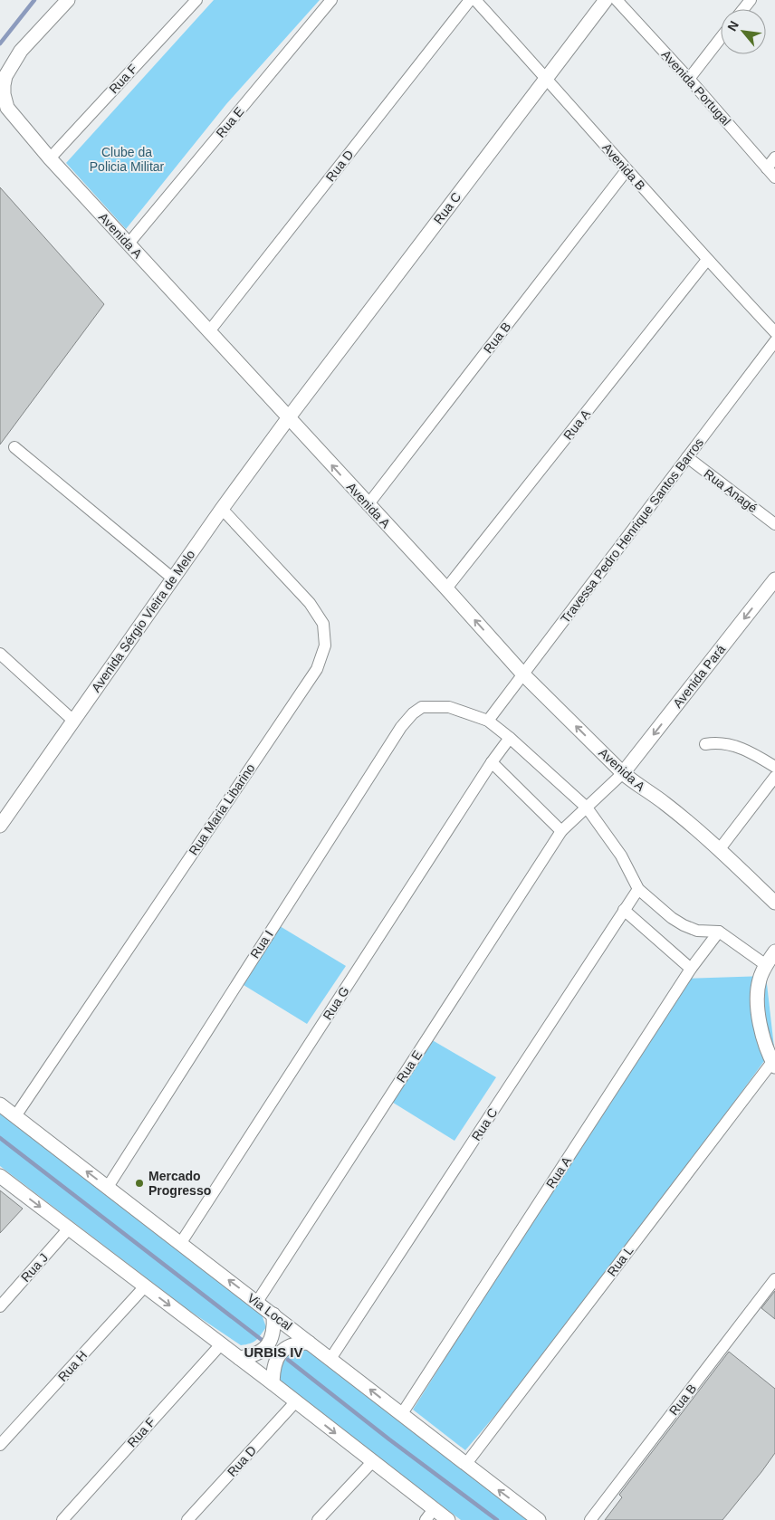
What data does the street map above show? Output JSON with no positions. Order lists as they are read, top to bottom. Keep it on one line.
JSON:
{"streets":{"street":["Rua F","Avenida Portugal","Rua E","Rua D","Avenida B","Rua C","Avenida A","Rua B","Rua A","Rua Anagé","Travessa Pedro Henrique Santos Barros","Avenida Sérgio Vieira de Melo","Avenida Pará","Rua Maria Libarino","Rua I","Rua G","Rua L","Rua J","Via Local","Rua H"]},"crossings":[["Rua F","Avenida A"],["Rua E","Avenida A"],["Rua E","Avenida Pará"],["Rua E","Via Local"],["Rua D","Avenida A"],["Avenida B","Rua C"],["Avenida B","Rua B"],["Avenida B","Rua A"],["Rua C","Avenida A"],["Rua C","Avenida Sérgio Vieira de Melo"],["Rua C","Via Local"],["Avenida A","Rua B"],["Avenida A","Rua A"],["Avenida A","Travessa Pedro Henrique Santos Barros"],["Avenida A","Avenida Sérgio Vieira de Melo"],["Avenida A","Avenida Pará"],["Rua A","Via Local"],["Rua Anagé","Travessa Pedro Henrique Santos Barros"],["Travessa Pedro Henrique Santos Barros","Rua I"],["Avenida Sérgio Vieira de Melo","Rua Maria Libarino"],["Rua Maria Libarino","Via Local"],["Rua I","Via Local"],["Rua G","Via Local"],["Rua L","Via Local"]],"one_way":["Avenida Pará"],"districts":["URBIS IV"],"parks":["Clube da Policia Militar"],"places":["Mercado Progresso"],"north":"top left"}
